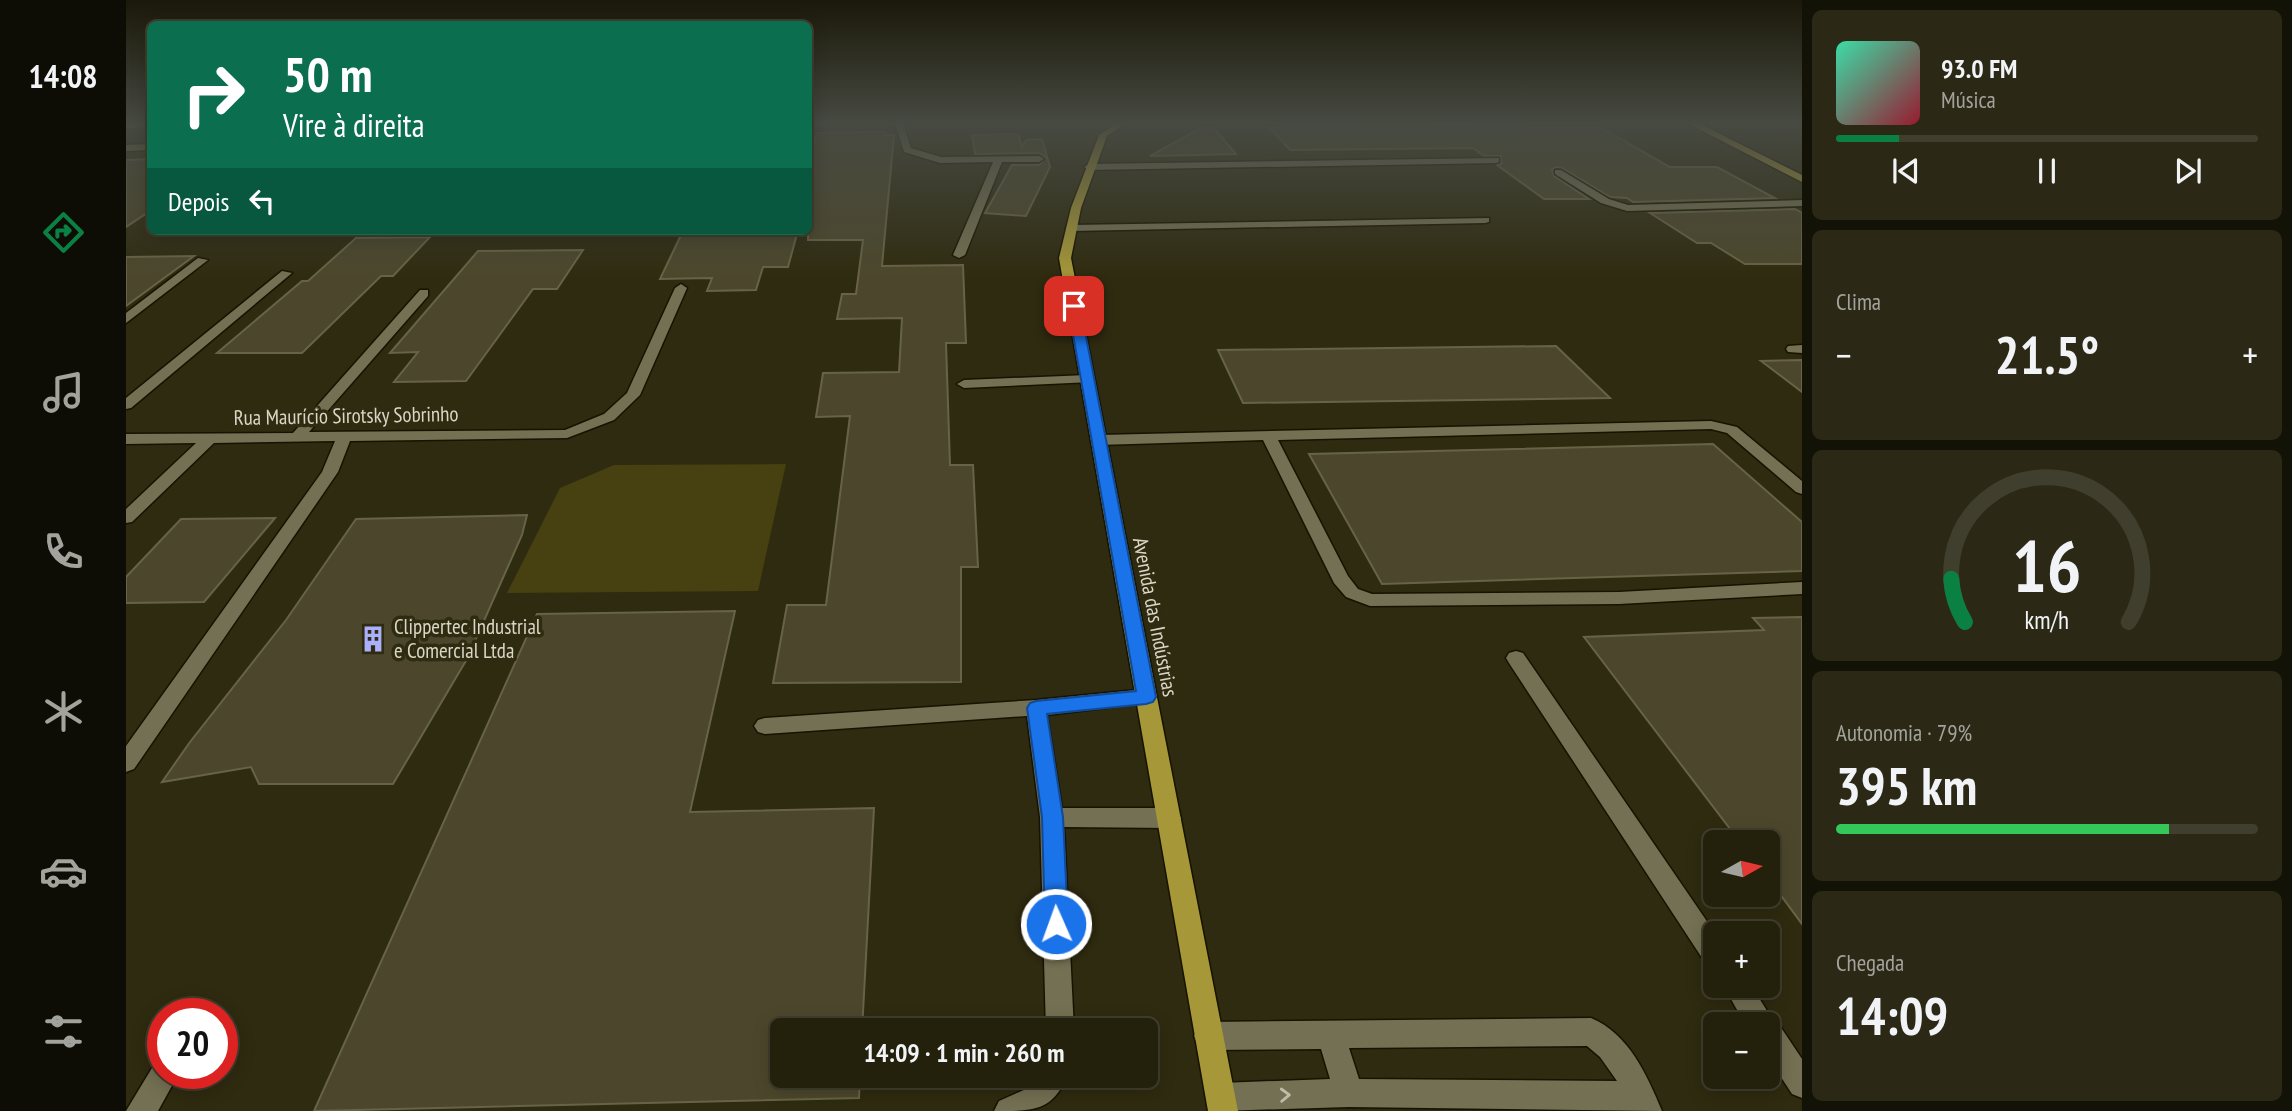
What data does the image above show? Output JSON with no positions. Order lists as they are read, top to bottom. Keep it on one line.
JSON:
{"streets":{"main road":["Avenida das Indústrias"],"street":["Rua Maurício Sirotsky Sobrinho"]},"places":{"building":["Clippertec Industrial e Comercial Ltda"]},"north":"right","page":{"tabs":"14:08","turn":["50 m","Vire à direita"],"song":["93.0 FM","Música"],"then":"Depois","tile":["Clima",["Autonomia · 79%","395 km"],["Chegada","14:09"]],"heat":["−","21.5°","+"],"map_buttons":["+","−"],"limit":"20","trip":"14:09 · 1 min · 260 m","gauge":["16","km/h"]}}
